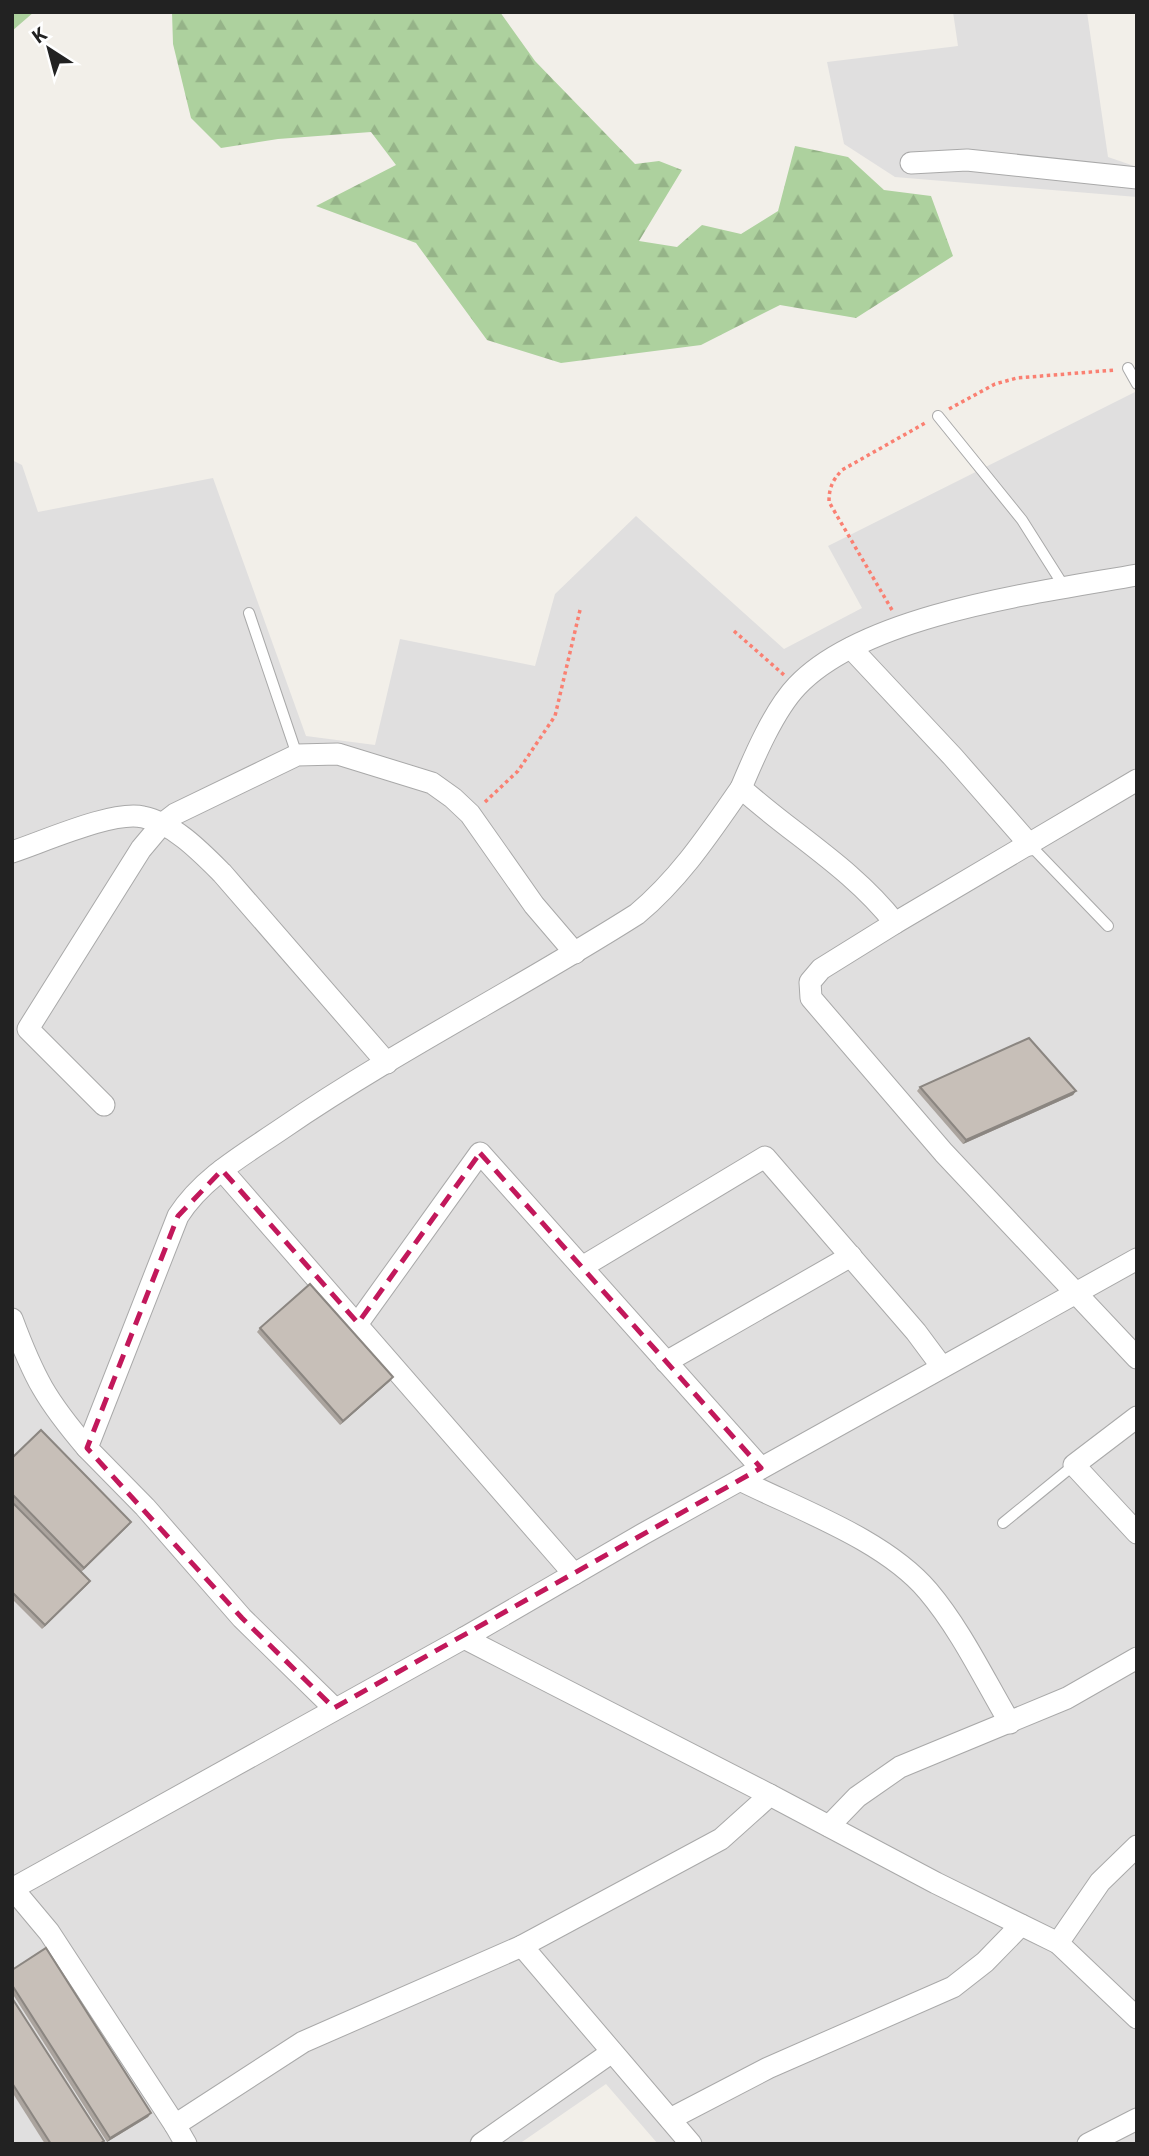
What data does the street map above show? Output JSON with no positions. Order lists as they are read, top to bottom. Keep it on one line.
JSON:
{"north":"top left"}
